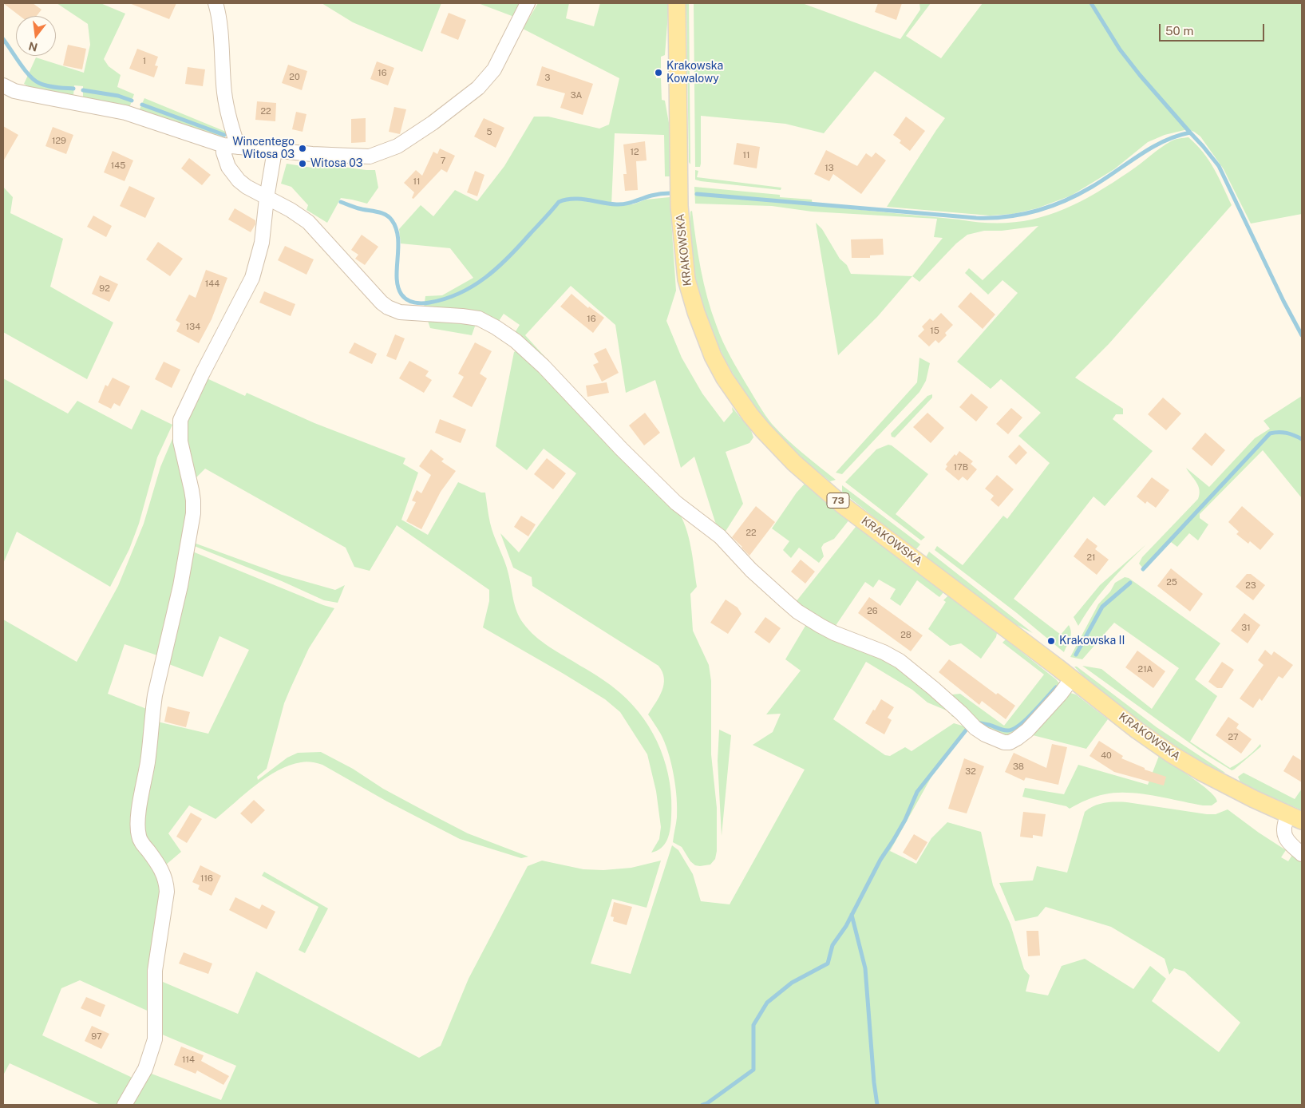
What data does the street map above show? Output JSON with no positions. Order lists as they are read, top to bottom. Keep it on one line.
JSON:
{"streets":{"main road":["KRAKOWSKA","73"]},"places":["Krakowska Kowalowy","Wincentego Witosa 03","Witosa 03","Krakowska II"],"house_numbers":["1","16","20","3","3A","22","5","129","12","11","7","145","13","11","144","92","16","134","15","17B","22","21","25","23","26","31","28","21A","27","40","38","32","116","97","114"],"scale_bar":"50 m","north":"bottom"}
